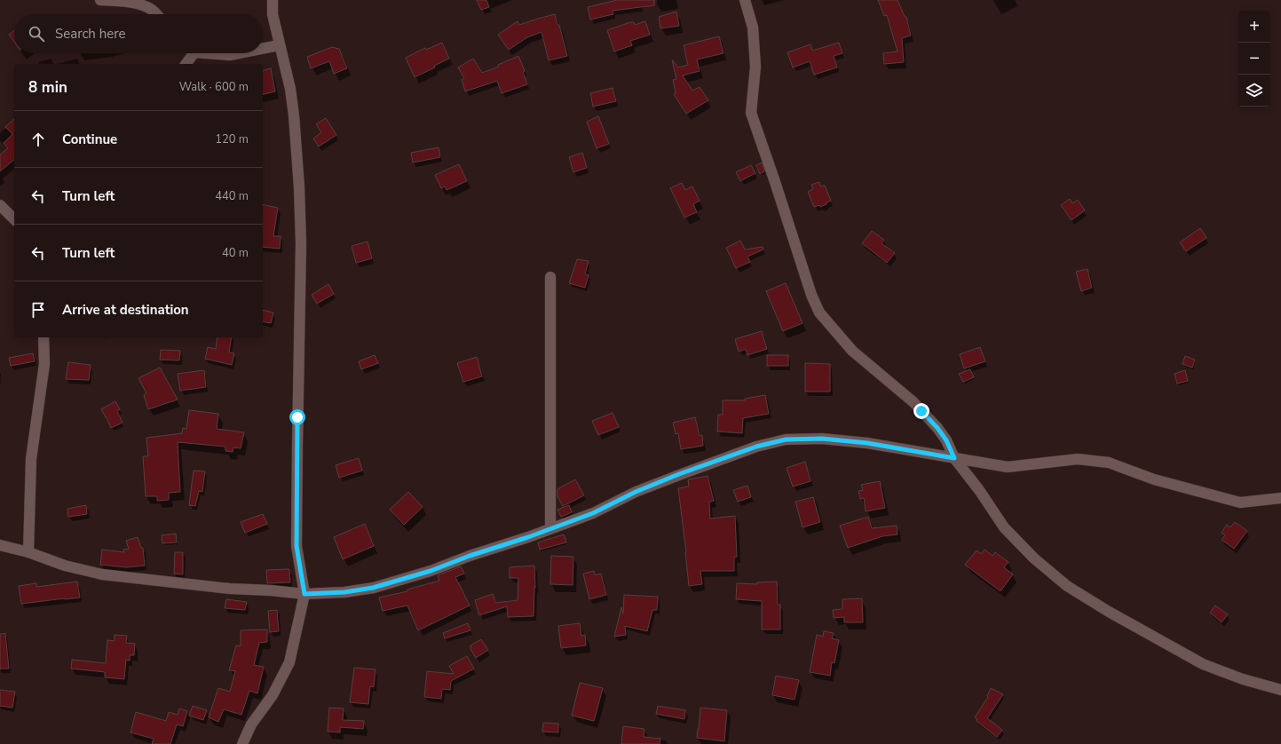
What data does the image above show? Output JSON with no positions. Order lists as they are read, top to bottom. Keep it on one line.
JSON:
{"page":{"map_buttons":["+","−"],"search":"Search here","heading":["8 min","Walk · 600 m"],"list":[["Continue","120 m"],["Turn left","440 m"],["Turn left","40 m"],"Arrive at destination"]}}
